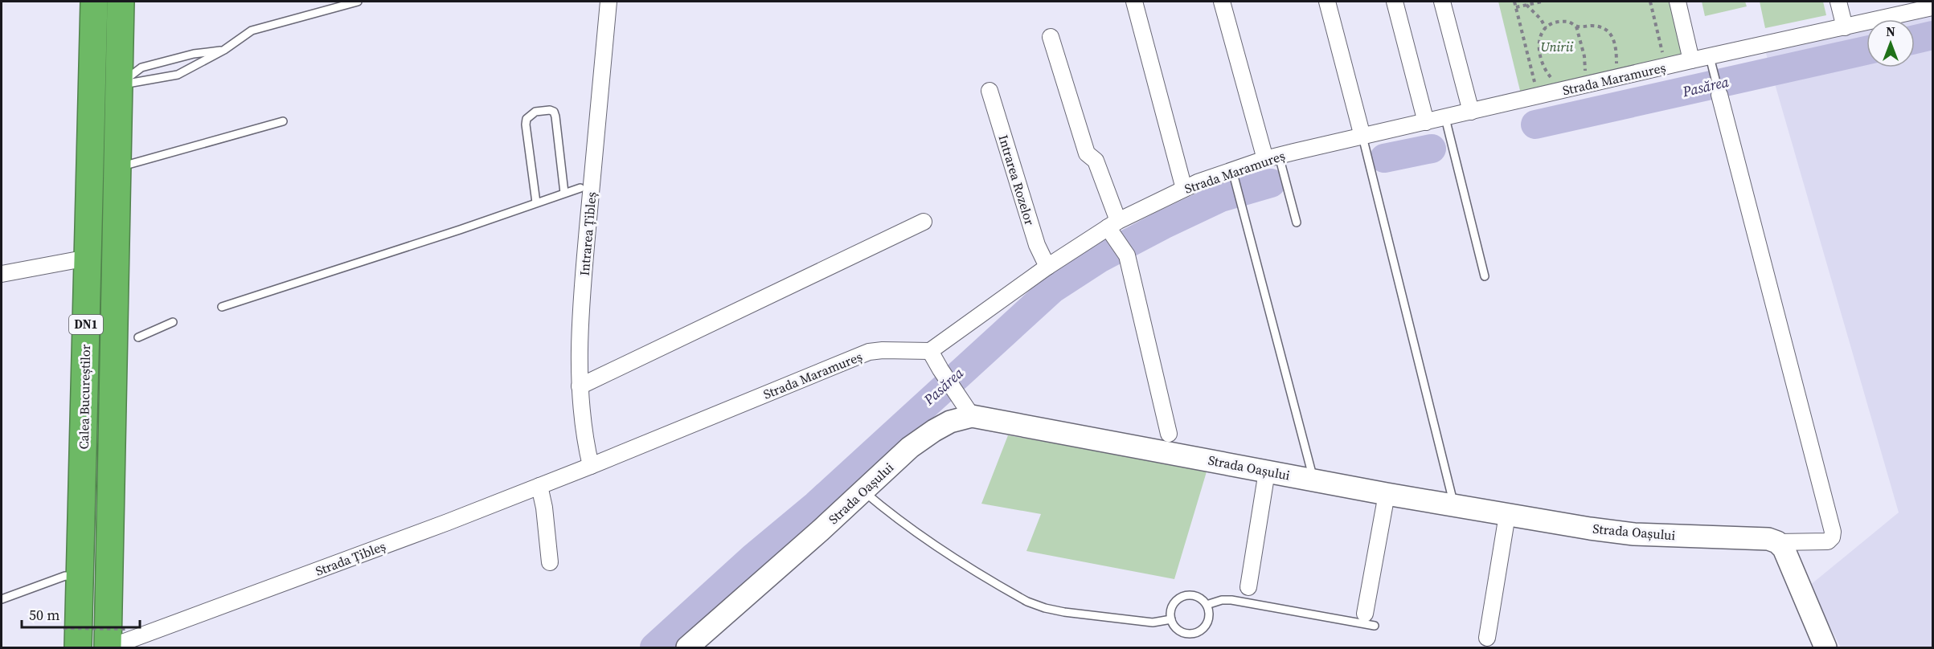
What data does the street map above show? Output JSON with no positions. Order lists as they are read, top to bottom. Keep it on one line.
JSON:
{"streets":{"highway":["DN1","Calea Bucureștilor"],"street":["Strada Maramureș","Intrarea Rozelor","Intrarea Țibleș","Strada Oașului","Strada Țibleș"]},"crossings":[["Strada Maramureș","Intrarea Rozelor"],["Strada Maramureș","Intrarea Țibleș"],["Strada Maramureș","Strada Țibleș"],["Intrarea Țibleș","Strada Țibleș"],["Calea Bucureștilor","Strada Țibleș"]],"water":["Pasărea"],"parks":["Unirii"],"scale_bar":"50 m","north":"top"}
